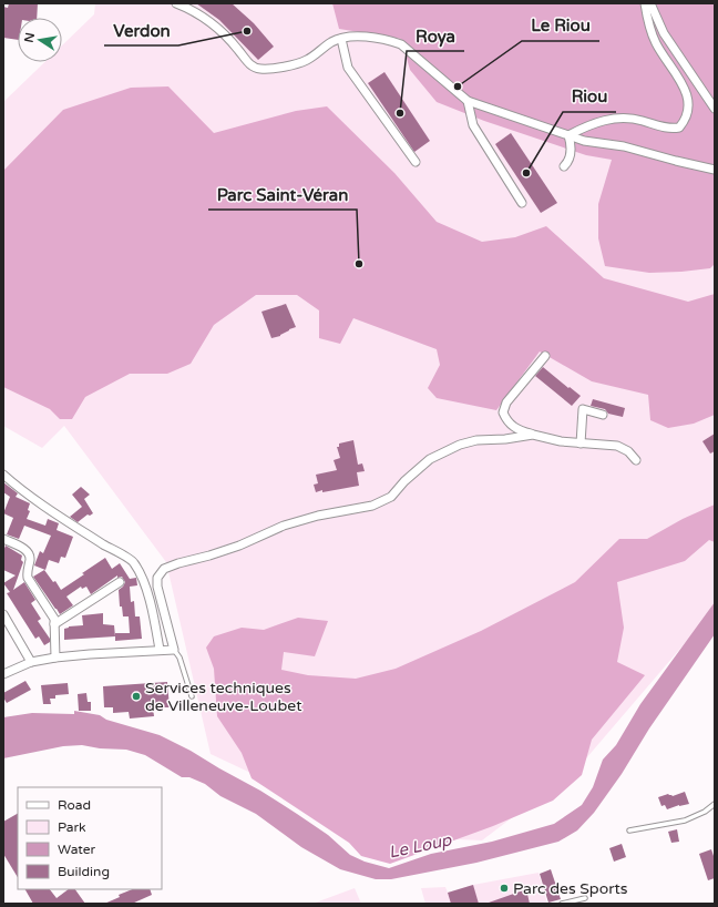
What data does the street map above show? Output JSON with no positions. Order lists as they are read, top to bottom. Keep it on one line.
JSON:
{"water":["Le Loup"],"places":["Verdon","Le Riou","Roya","Riou","Parc Saint-Véran","Services techniques de Villeneuve-Loubet","Parc des Sports"],"legend":["Road","Park","Water","Building"],"north":"left"}
